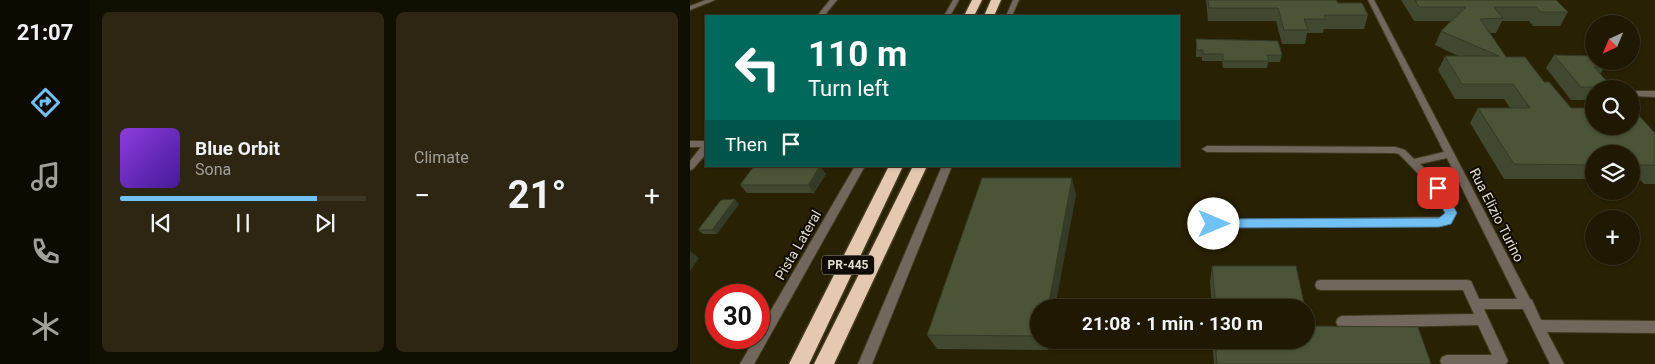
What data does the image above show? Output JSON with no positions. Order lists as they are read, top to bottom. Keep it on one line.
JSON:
{"streets":{"highway":["PR-445"],"street":["Rua Elizio Turino","Pista Lateral"]},"north":"bottom left","page":{"tabs":"21:07","tile":"Climate","map_buttons":"+","turn":["110 m","Turn left"],"then":"Then","song":["Blue Orbit","Sona"],"heat":["−","21°","+"],"limit":"30","trip":"21:08 · 1 min · 130 m"}}
